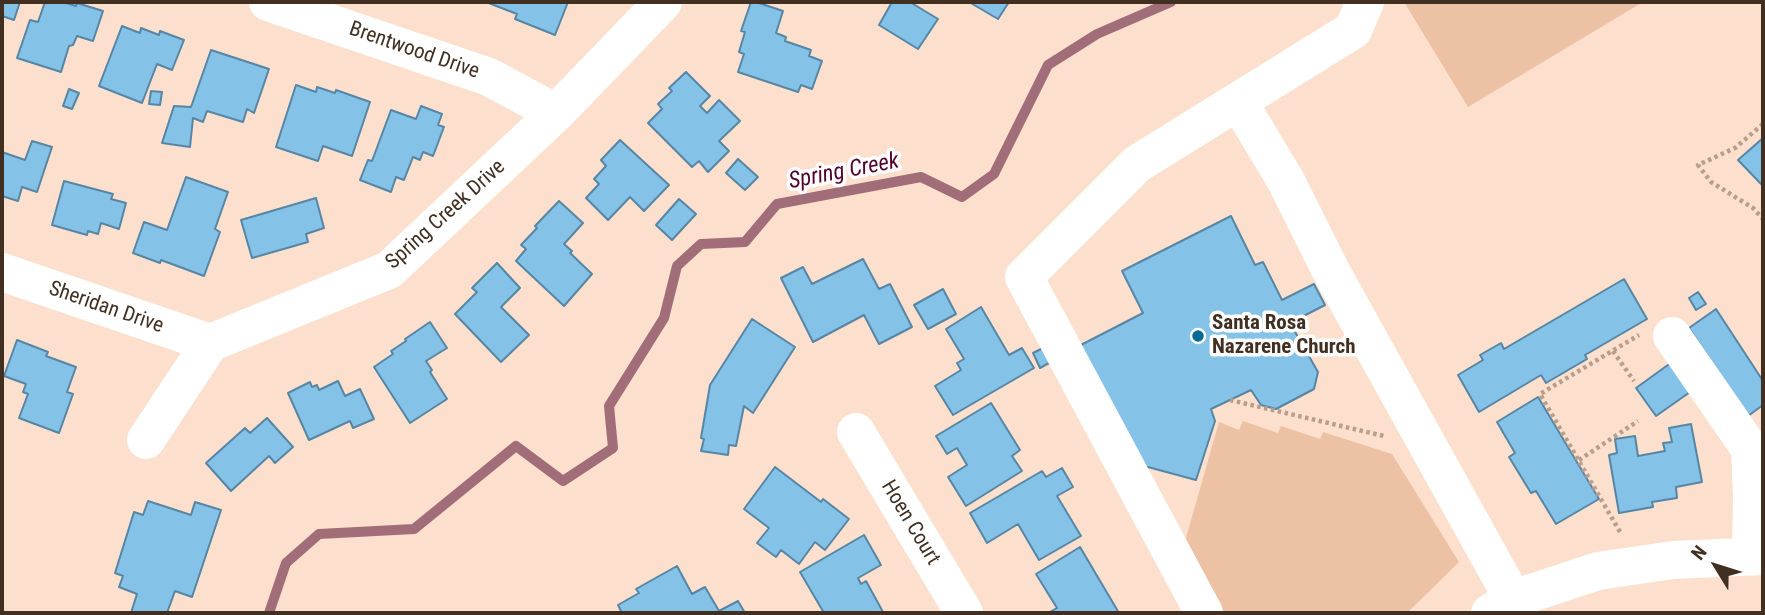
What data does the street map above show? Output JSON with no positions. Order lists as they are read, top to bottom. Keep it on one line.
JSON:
{"streets":{"street":["Brentwood Drive","Spring Creek Drive","Sheridan Drive","Hoen Court"]},"crossings":[["Brentwood Drive","Spring Creek Drive"],["Spring Creek Drive","Sheridan Drive"]],"water":["Spring Creek"],"places":["Santa Rosa Nazarene Church"],"north":"top left"}
